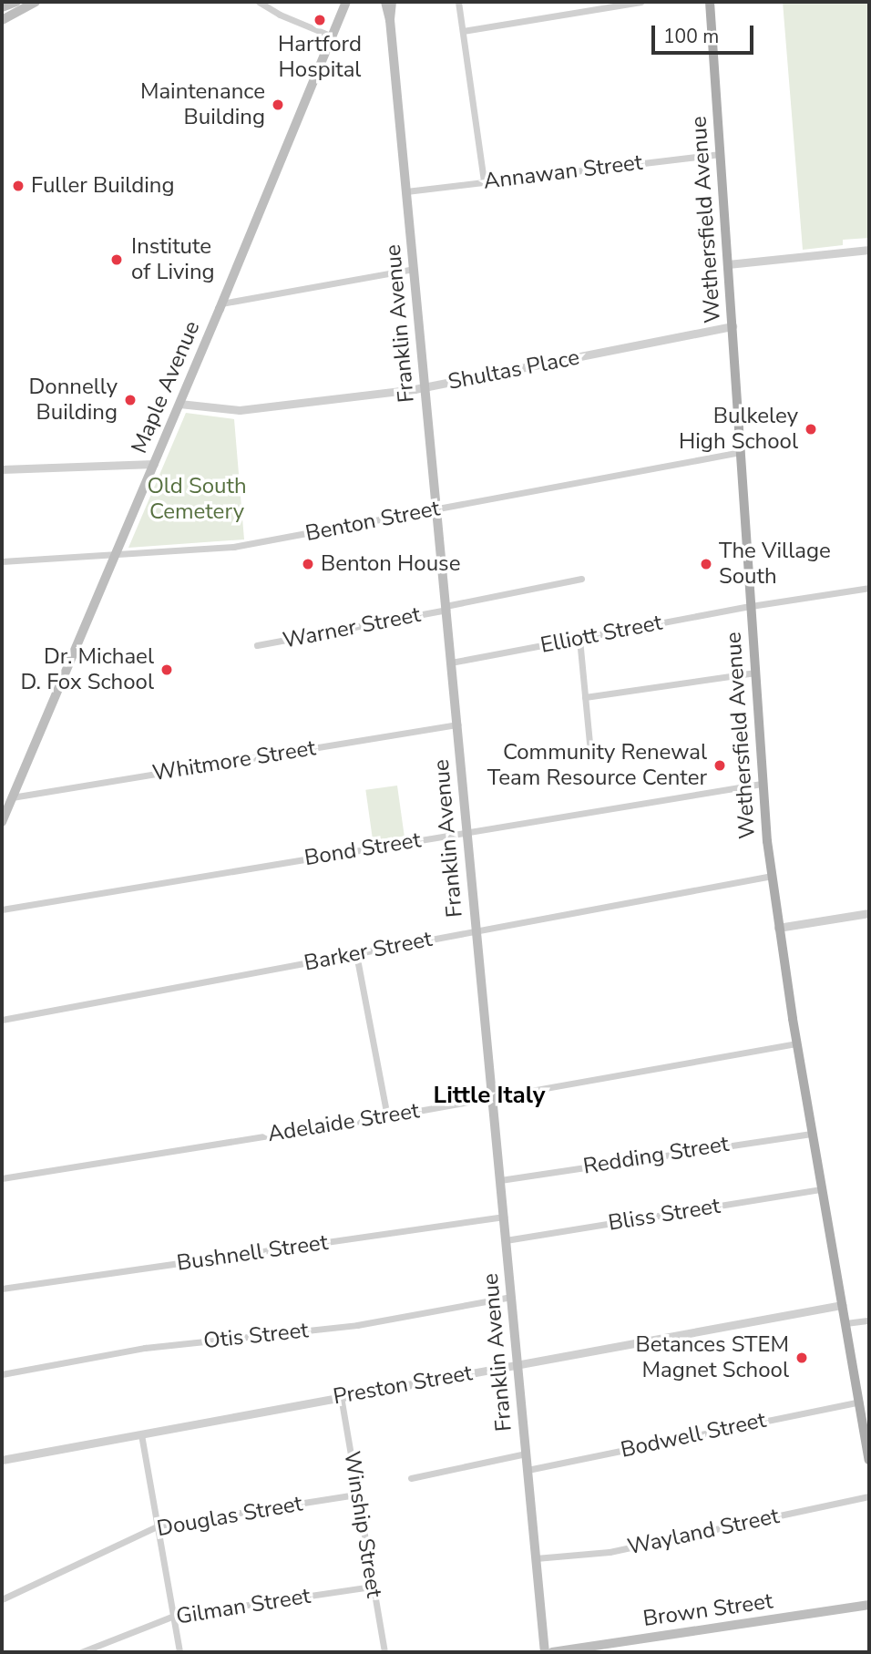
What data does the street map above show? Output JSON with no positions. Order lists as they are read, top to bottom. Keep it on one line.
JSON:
{"streets":{"main road":["Wethersfield Avenue","Franklin Avenue","Maple Avenue","Brown Street"],"street":["Annawan Street","Shultas Place","Benton Street","Warner Street","Elliott Street","Whitmore Street","Bond Street","Barker Street","Adelaide Street","Redding Street","Bliss Street","Bushnell Street","Otis Street","Preston Street","Bodwell Street","Douglas Street","Winship Street","Wayland Street","Gilman Street"]},"crossings":[["Annawan Street","Wethersfield Avenue"],["Annawan Street","Franklin Avenue"],["Wethersfield Avenue","Shultas Place"],["Wethersfield Avenue","Benton Street"],["Wethersfield Avenue","Elliott Street"],["Wethersfield Avenue","Bond Street"],["Wethersfield Avenue","Barker Street"],["Wethersfield Avenue","Adelaide Street"],["Wethersfield Avenue","Redding Street"],["Wethersfield Avenue","Bliss Street"],["Wethersfield Avenue","Preston Street"],["Wethersfield Avenue","Bodwell Street"],["Franklin Avenue","Shultas Place"],["Franklin Avenue","Benton Street"],["Franklin Avenue","Warner Street"],["Franklin Avenue","Elliott Street"],["Franklin Avenue","Whitmore Street"],["Franklin Avenue","Bond Street"],["Franklin Avenue","Barker Street"],["Franklin Avenue","Adelaide Street"],["Franklin Avenue","Redding Street"],["Franklin Avenue","Bliss Street"],["Franklin Avenue","Bushnell Street"],["Franklin Avenue","Otis Street"],["Franklin Avenue","Preston Street"],["Franklin Avenue","Bodwell Street"],["Franklin Avenue","Wayland Street"],["Shultas Place","Maple Avenue"],["Maple Avenue","Benton Street"],["Maple Avenue","Whitmore Street"],["Preston Street","Winship Street"],["Douglas Street","Winship Street"],["Winship Street","Gilman Street"]],"districts":["Little Italy"],"parks":["Old South Cemetery"],"places":["Hartford Hospital","Maintenance Building","Fuller Building","Institute of Living","Donnelly Building","Bulkeley High School","Benton House","The Village South","Dr. Michael D. Fox School","Community Renewal Team Resource Center","Betances STEM Magnet School"],"scale_bar":"100 m"}
